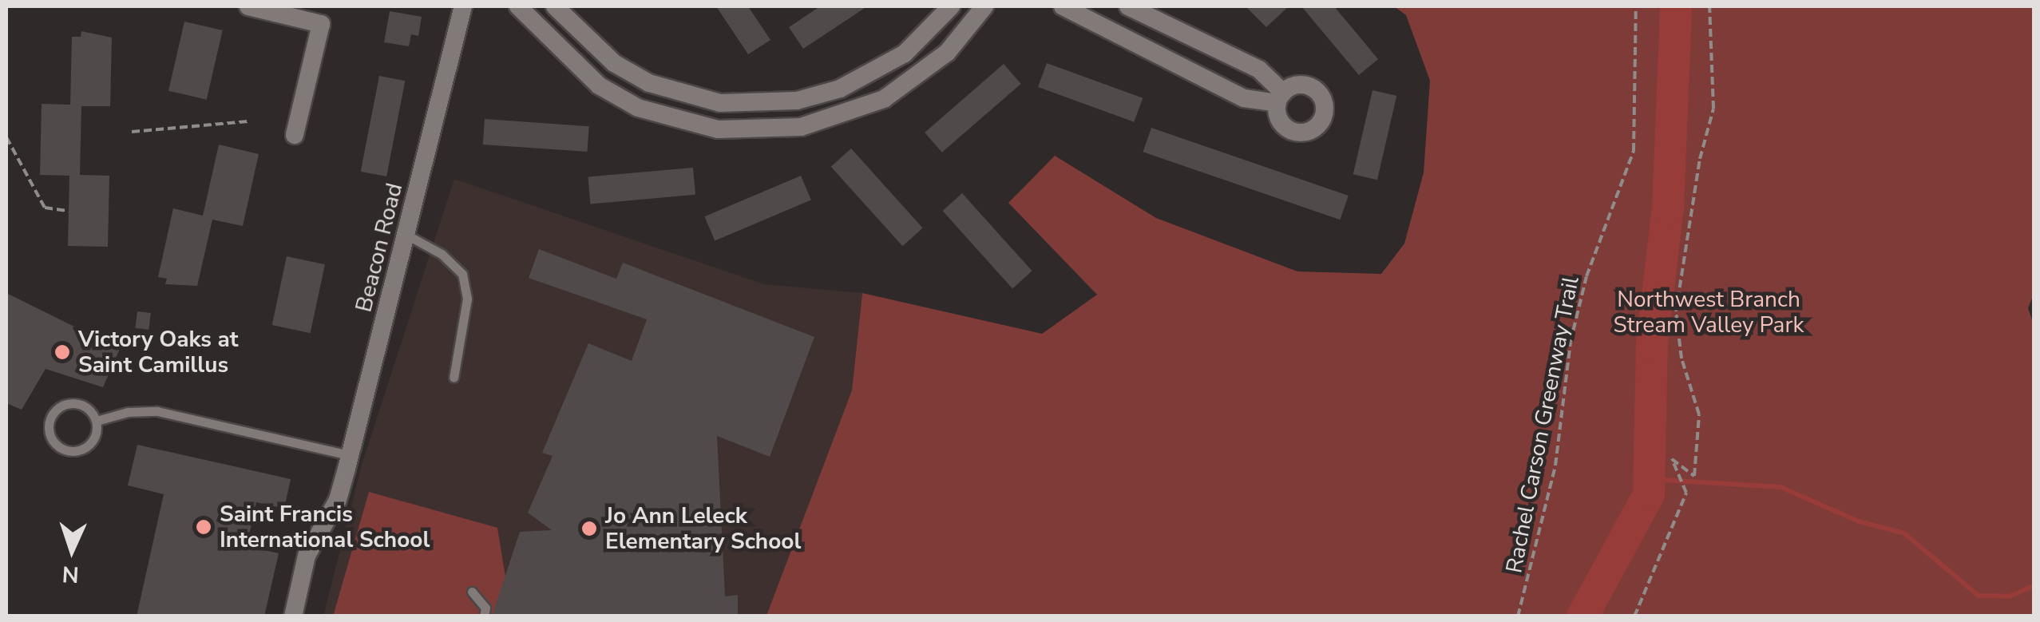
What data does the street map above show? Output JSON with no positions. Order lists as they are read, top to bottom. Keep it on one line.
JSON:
{"streets":{"street":["Beacon Road"],"path":["Rachel Carson Greenway Trail"]},"parks":["Northwest Branch Stream Valley Park"],"places":["Victory Oaks at Saint Camillus","Saint Francis International School","Jo Ann Leleck Elementary School"],"north":"bottom"}
